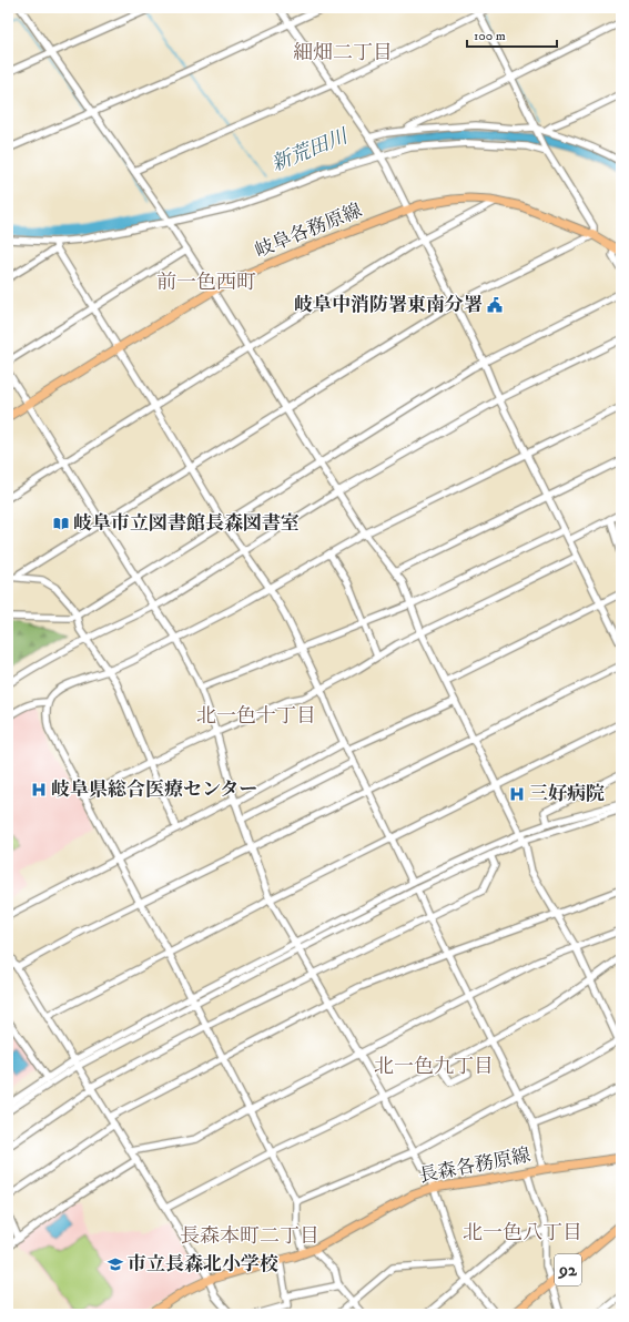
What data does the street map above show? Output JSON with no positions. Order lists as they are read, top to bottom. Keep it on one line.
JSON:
{"streets":{"main road":["岐阜各務原線","長森各務原線","92"]},"districts":["細畑二丁目","前一色西町","北一色十丁目","北一色九丁目","北一色八丁目","長森本町二丁目"],"water":["新荒田川"],"places":{"public building":["岐阜中消防署東南分署"],"library":["岐阜市立図書館長森図書室"],"hospital":["岐阜県総合医療センター","三好病院"],"school or university":["市立長森北小学校"]},"scale_bar":"100 m"}
